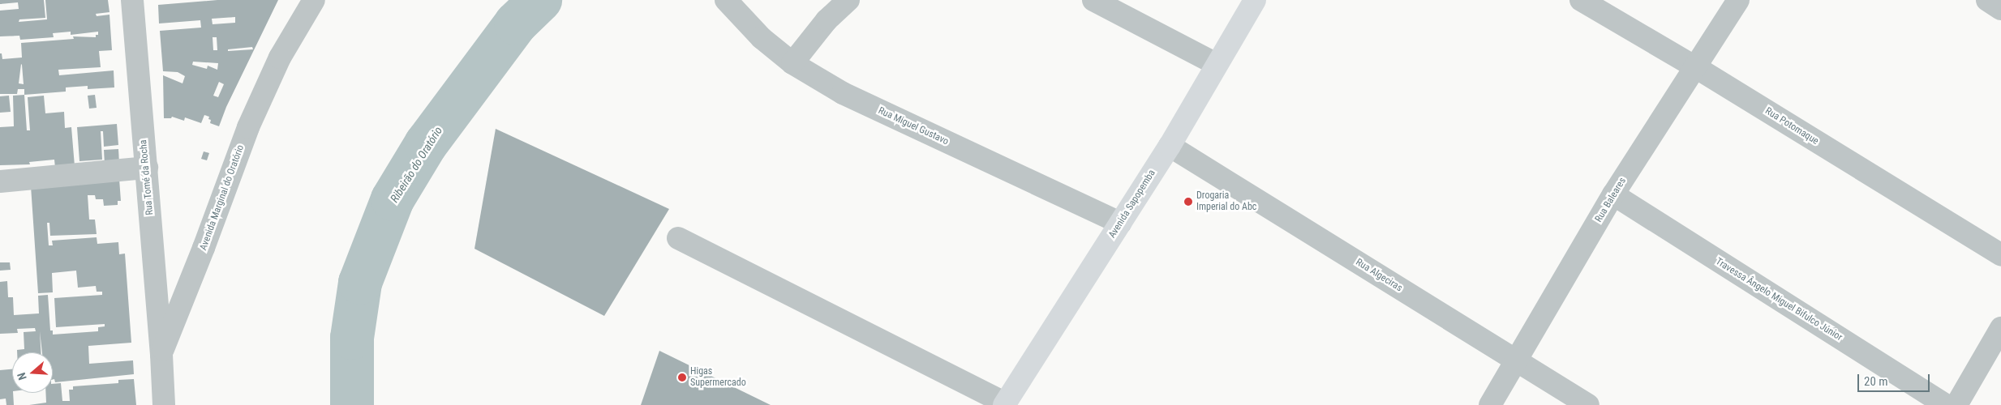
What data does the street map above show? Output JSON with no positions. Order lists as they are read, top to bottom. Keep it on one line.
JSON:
{"streets":{"main road":["Avenida Sapopemba"],"street":["Rua Miguel Gustavo","Rua Potomaque","Rua Tomé da Rocha","Avenida Marginal do Oratório","Rua Baleares","Rua Algeciras","Travessa Ângelo Miguel Bifulco Júnior"]},"crossings":[["Rua Miguel Gustavo","Avenida Sapopemba"],["Rua Potomaque","Rua Baleares"],["Rua Tomé da Rocha","Avenida Marginal do Oratório"],["Rua Baleares","Rua Algeciras"],["Rua Baleares","Travessa Ângelo Miguel Bifulco Júnior"],["Avenida Sapopemba","Rua Algeciras"]],"water":["Ribeirão do Oratório"],"places":["Drogaria Imperial do Abc","Higas Supermercado"],"scale_bar":"20 m","north":"left"}
